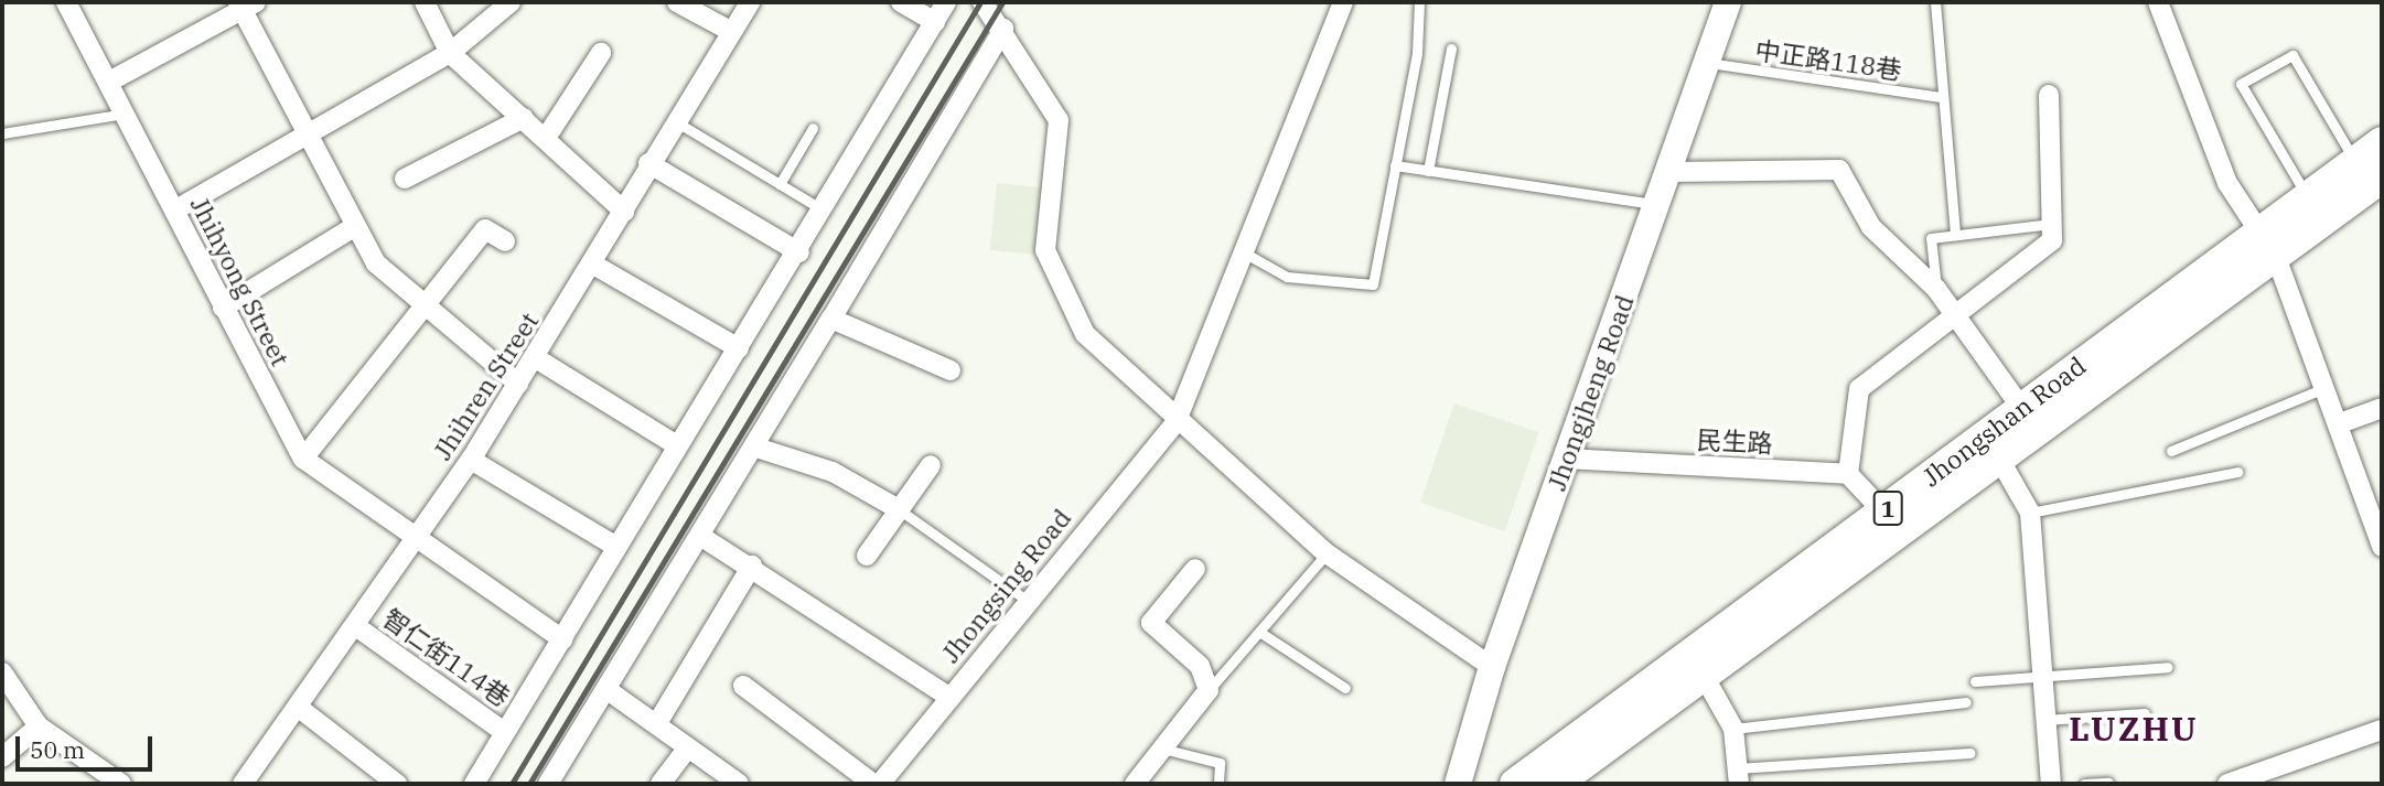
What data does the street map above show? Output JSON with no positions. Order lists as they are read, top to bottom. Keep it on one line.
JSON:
{"streets":{"main road":["Jhongshan Road","1"],"street":["Jhihyong Street","Jhihren Street","Jhongjheng Road","民生路","Jhongsing Road","智仁街114巷"],"lane":["中正路118巷"]},"crossings":[["中正路118巷","Jhongjheng Road"],["Jhihyong Street","Jhihren Street"],["Jhihren Street","智仁街114巷"],["Jhongjheng Road","民生路"]],"districts":["LUZHU"],"scale_bar":"50 m"}
